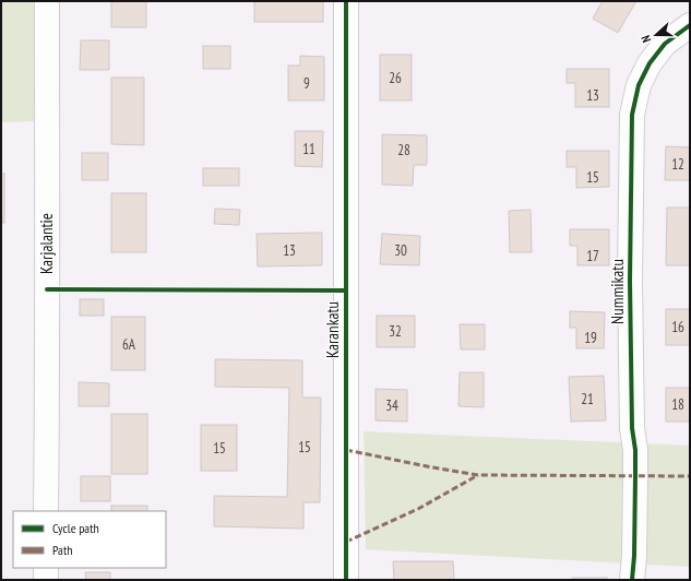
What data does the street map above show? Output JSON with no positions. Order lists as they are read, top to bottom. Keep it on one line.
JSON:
{"streets":{"street":["Karjalantie","Nummikatu","Karankatu"]},"house_numbers":["26","9","13","11","28","12","15","13","30","17","16","32","19","6A","21","18","34","15","15"],"legend":["Cycle path","Path"],"north":"left"}
